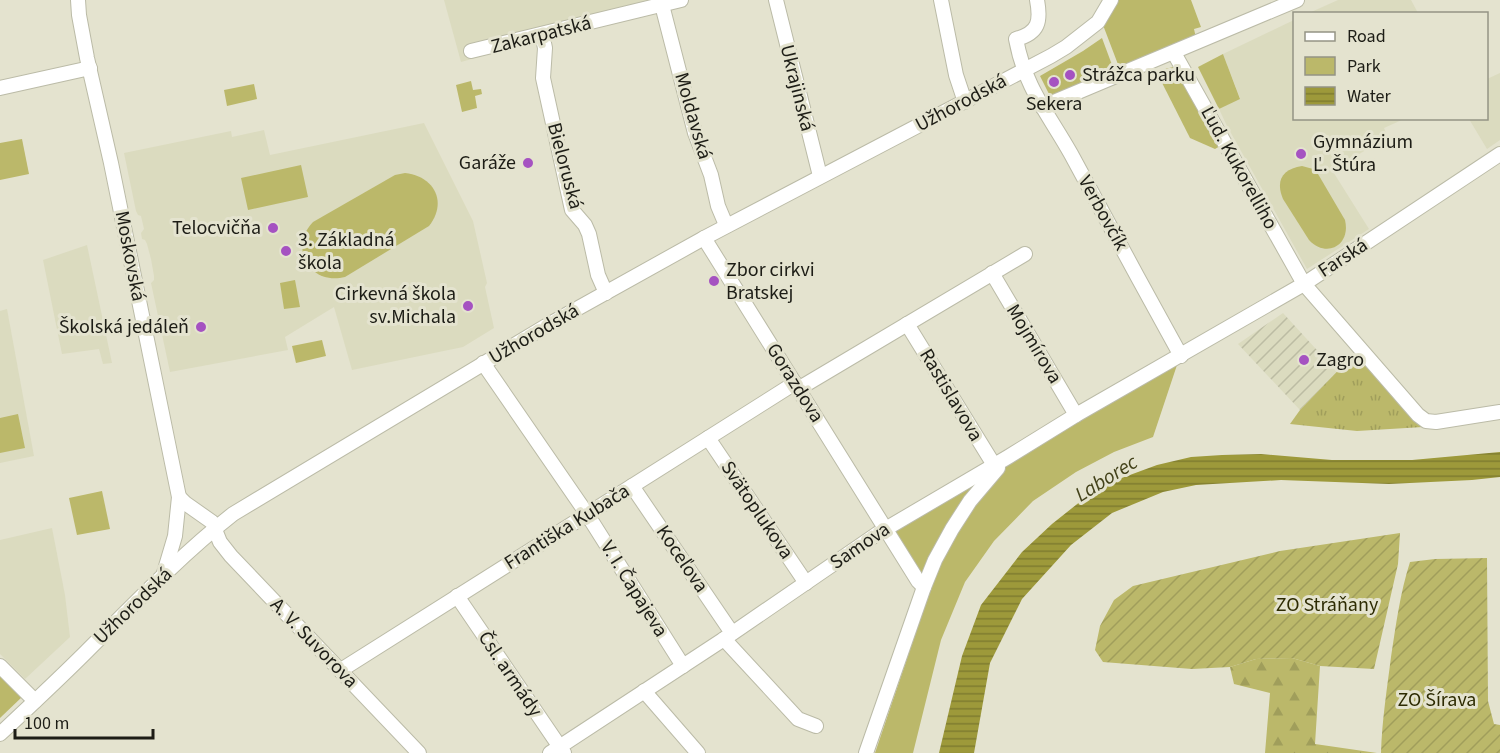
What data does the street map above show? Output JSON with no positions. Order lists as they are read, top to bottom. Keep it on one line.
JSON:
{"streets":{"street":["Zakarpatská","Ukrajinská","Užhorodská","Moldavská","Bieloruská","Ľud. Kukorelliho","Verbovčík","Moskovská","Farská","Mojmírova","Gorazdova","Rastislavova","Svätoplukova","Františka Kubača","Samova","Koceľova","V. I. Čapajeva","A. V. Suvorova","Čsl. armády"]},"crossings":[["Zakarpatská","Moldavská"],["Zakarpatská","Bieloruská"],["Ukrajinská","Užhorodská"],["Užhorodská","Moldavská"],["Užhorodská","Bieloruská"],["Užhorodská","Verbovčík"],["Užhorodská","Moskovská"],["Užhorodská","Gorazdova"],["Užhorodská","V. I. Čapajeva"],["Užhorodská","A. V. Suvorova"],["Ľud. Kukorelliho","Farská"],["Verbovčík","Farská"],["Verbovčík","Samova"],["Farská","Samova"],["Mojmírova","Františka Kubača"],["Mojmírova","Samova"],["Gorazdova","Františka Kubača"],["Gorazdova","Samova"],["Rastislavova","Františka Kubača"],["Rastislavova","Samova"],["Svätoplukova","Františka Kubača"],["Svätoplukova","Samova"],["Františka Kubača","Koceľova"],["Františka Kubača","V. I. Čapajeva"],["Františka Kubača","A. V. Suvorova"],["Františka Kubača","Čsl. armády"],["Samova","Koceľova"],["Samova","V. I. Čapajeva"],["Samova","Čsl. armády"]],"water":["Laborec"],"parks":["ZO Stráňany","ZO Šírava"],"places":["Strážca parku","Sekera","Gymnázium Ľ. Štúra","Garáže","Telocvičňa","3. Základná škola","Zbor cirkvi Bratskej","Cirkevná škola sv.Michala","Školská jedáleň","Zagro"],"legend":["Road","Park","Water"],"scale_bar":"100 m"}
